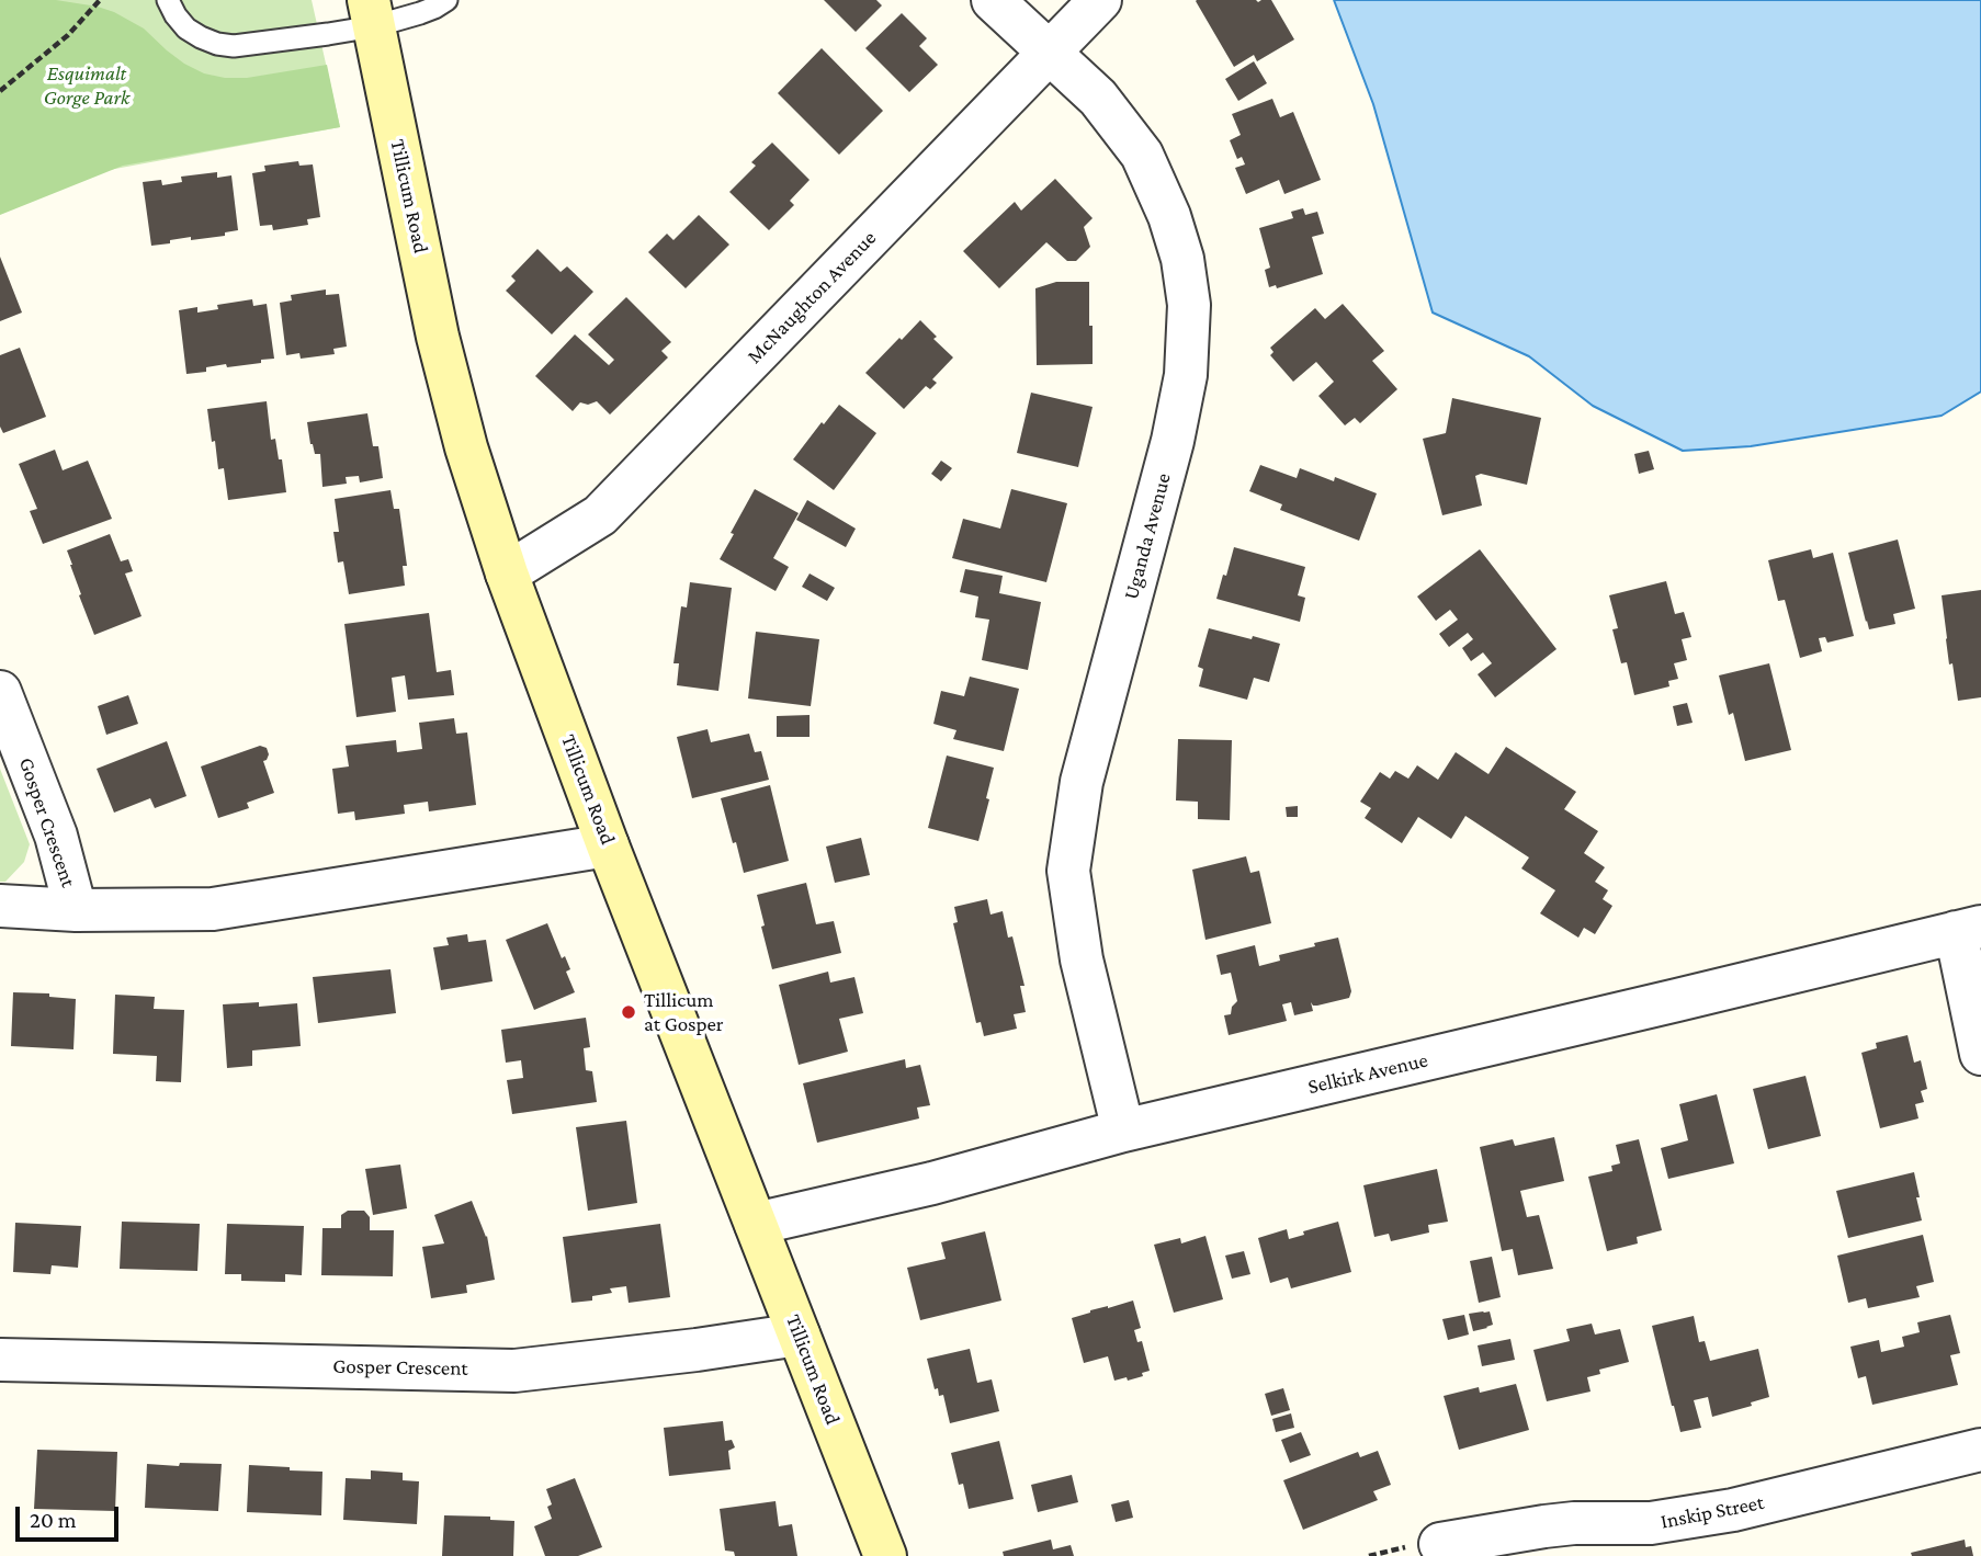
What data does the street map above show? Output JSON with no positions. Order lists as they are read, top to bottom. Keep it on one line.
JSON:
{"streets":{"main road":["Tillicum Road"],"street":["McNaughton Avenue","Uganda Avenue","Gosper Crescent","Selkirk Avenue","Inskip Street"]},"crossings":[["Tillicum Road","McNaughton Avenue"],["Tillicum Road","Gosper Crescent"],["Tillicum Road","Selkirk Avenue"],["McNaughton Avenue","Uganda Avenue"],["Uganda Avenue","Selkirk Avenue"]],"parks":["Esquimalt Gorge Park"],"places":["Tillicum at Gosper"],"scale_bar":"20 m"}
